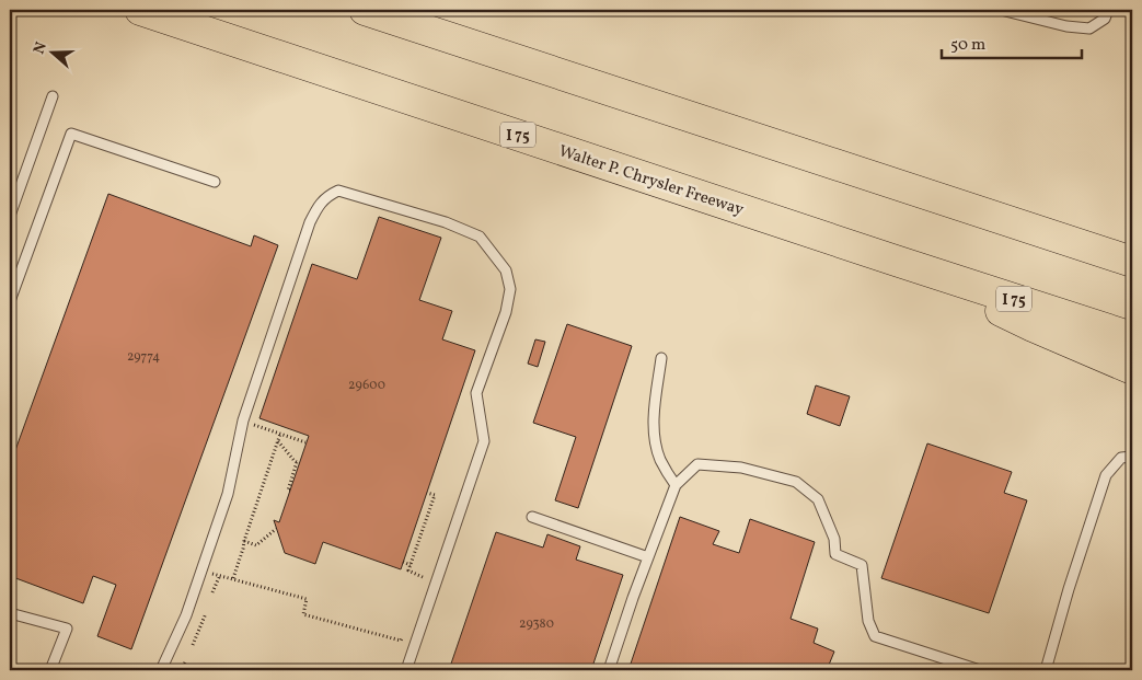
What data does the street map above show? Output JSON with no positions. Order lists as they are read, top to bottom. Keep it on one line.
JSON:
{"streets":{"highway":["I 75","Walter P. Chrysler Freeway"]},"house_numbers":["29774","29600","29380"],"scale_bar":"50 m","north":"left"}
